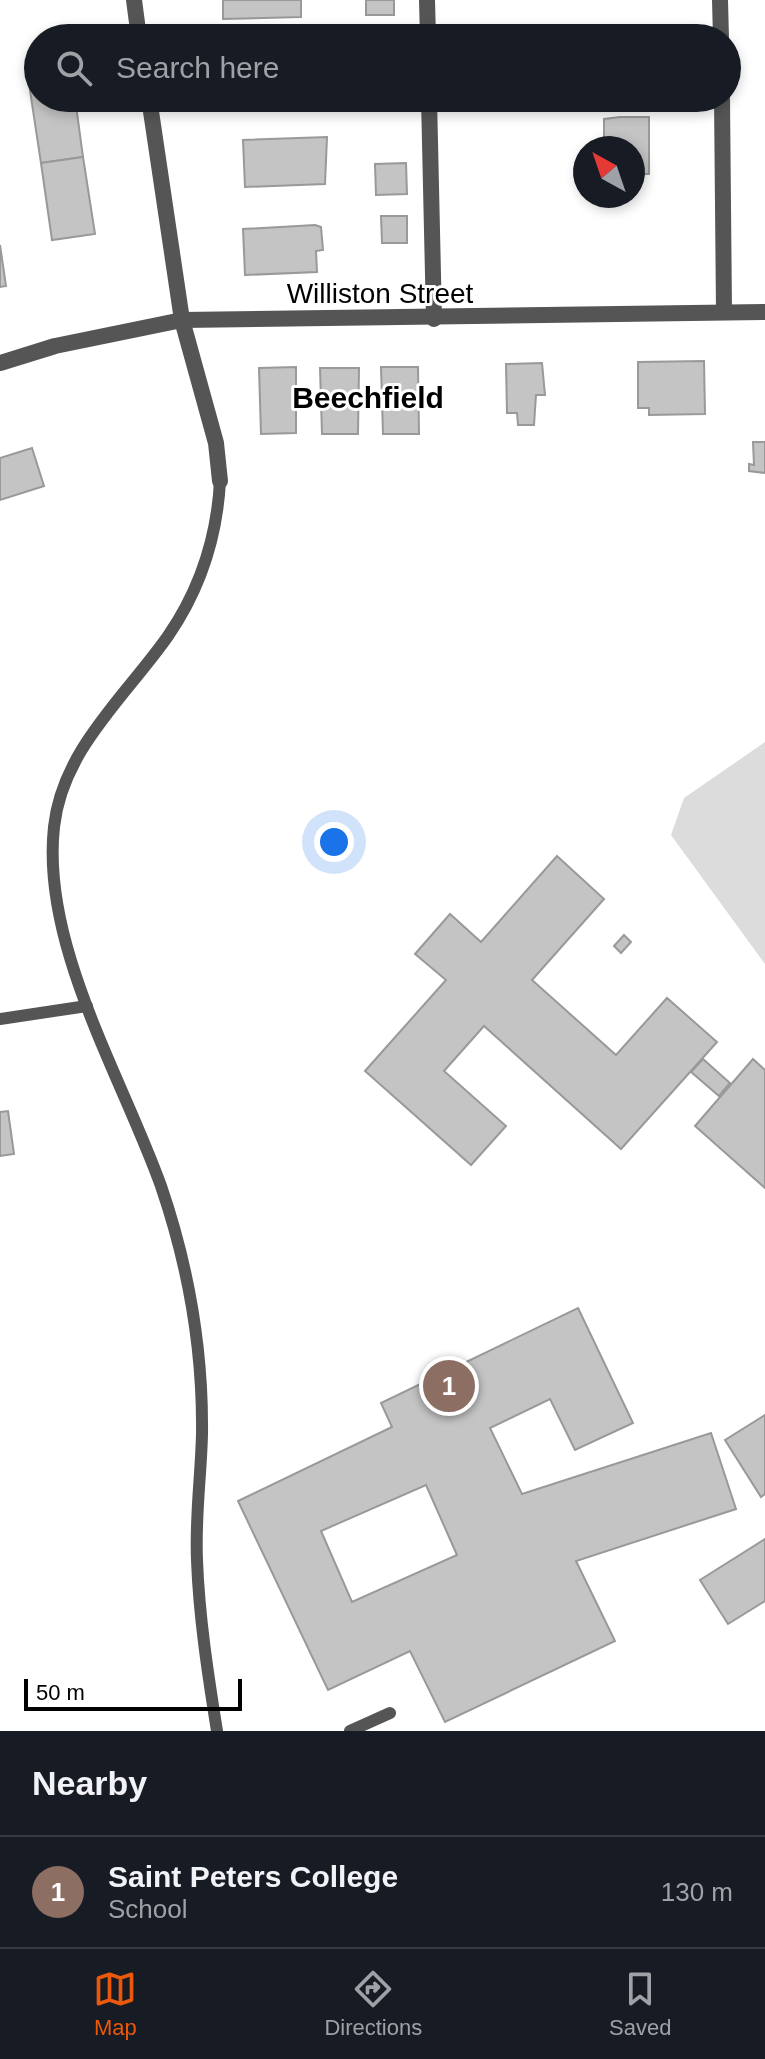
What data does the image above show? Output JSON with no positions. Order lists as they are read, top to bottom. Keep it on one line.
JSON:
{"streets":{"street":["Williston Street"]},"districts":["Beechfield"],"scale_bar":"50 m","north":"top left","page":{"search":"Search here","pins":"1","scale":"50 m","heading":"Nearby","list":[{"mark":"1","name":"Saint Peters College","note":"School","value":"130 m"}],"nav":["Map","Directions","Saved"]}}
